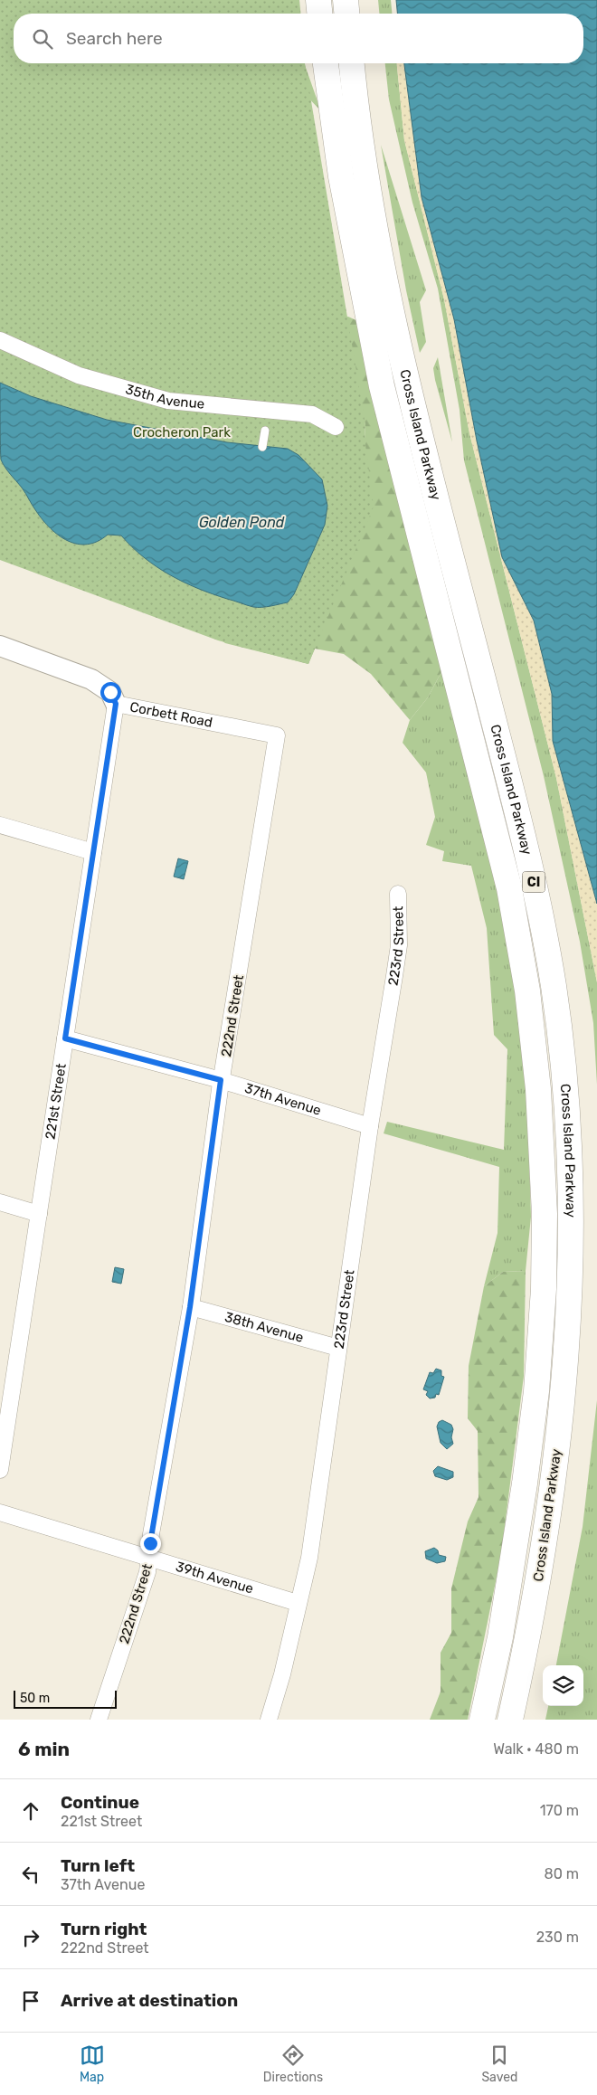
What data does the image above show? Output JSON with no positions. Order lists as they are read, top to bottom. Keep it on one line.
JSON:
{"streets":{"highway":["Cross Island Parkway","CI"],"street":["35th Avenue","Corbett Road","223rd Street","222nd Street","37th Avenue","221st Street","38th Avenue","39th Avenue"]},"crossings":[["Corbett Road","222nd Street"],["Corbett Road","221st Street"],["223rd Street","37th Avenue"],["223rd Street","38th Avenue"],["223rd Street","39th Avenue"],["222nd Street","37th Avenue"],["222nd Street","38th Avenue"],["222nd Street","39th Avenue"],["37th Avenue","221st Street"]],"water":["Golden Pond"],"parks":["Crocheron Park"],"scale_bar":"50 m","page":{"search":"Search here","scale":"50 m","heading":["6 min","Walk · 480 m"],"list":[["Continue","221st Street","170 m"],["Turn left","37th Avenue","80 m"],["Turn right","222nd Street","230 m"],"Arrive at destination"],"nav":["Map","Directions","Saved"]}}
